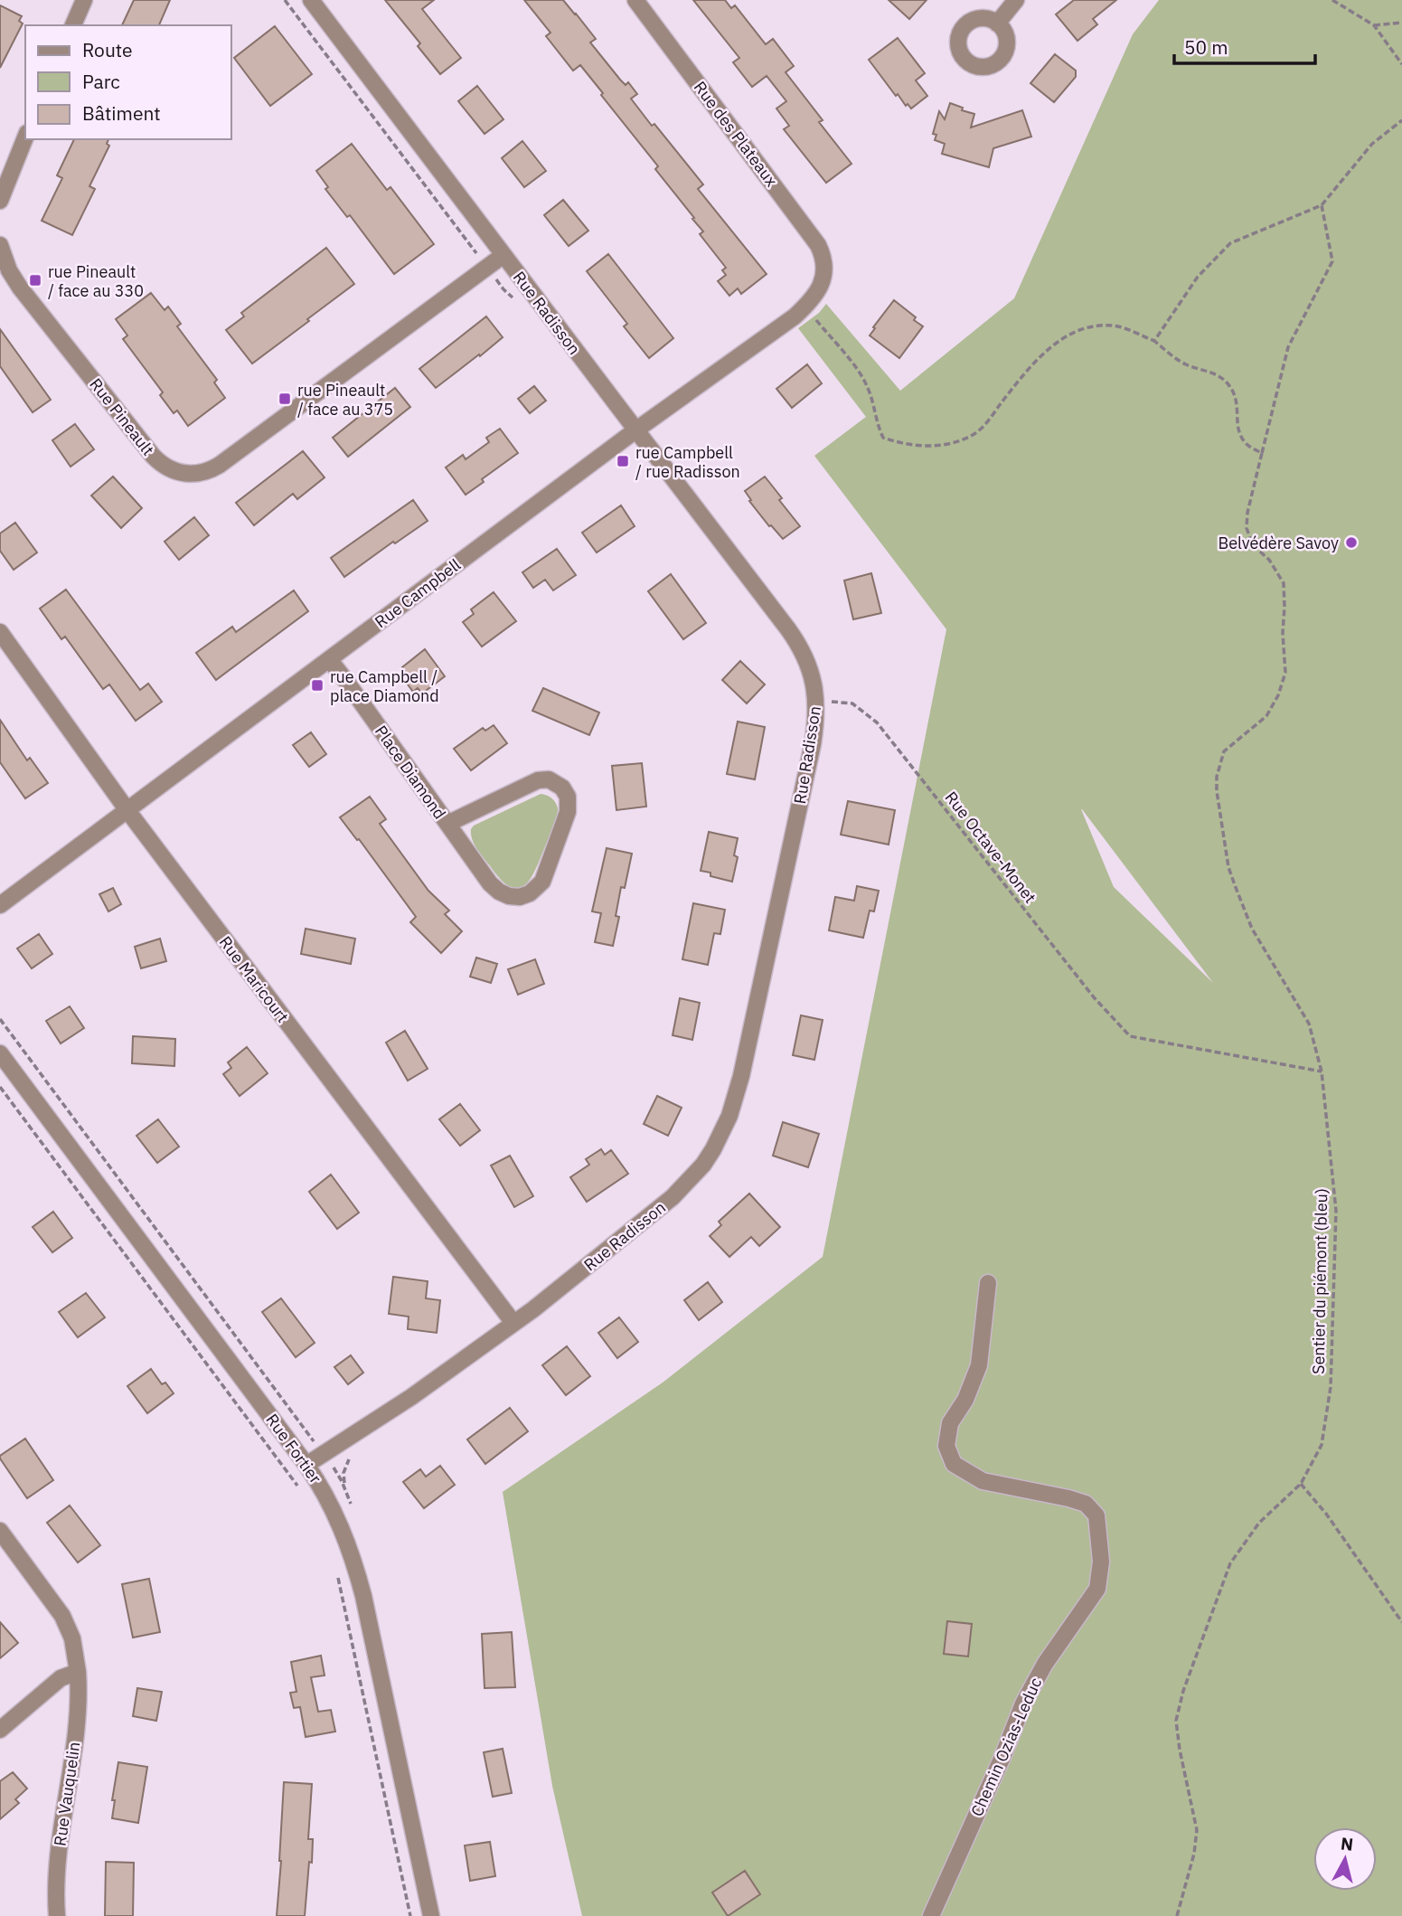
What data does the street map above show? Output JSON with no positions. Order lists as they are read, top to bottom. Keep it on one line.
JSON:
{"streets":{"street":["Rue des Plateaux","Rue Radisson","Rue Pineault","Rue Campbell","Place Diamond","Rue Maricourt","Rue Fortier","Chemin Ozias-Leduc","Rue Vauquelin"],"path":["Rue Octave-Monet","Sentier du piémont (bleu)"]},"crossings":[["Rue des Plateaux","Rue Campbell"],["Rue Radisson","Rue Pineault"],["Rue Radisson","Rue Campbell"],["Rue Radisson","Rue Octave-Monet"],["Rue Radisson","Rue Maricourt"],["Rue Radisson","Rue Fortier"],["Rue Campbell","Place Diamond"],["Rue Campbell","Rue Maricourt"],["Rue Octave-Monet","Sentier du piémont (bleu)"]],"places":{"transit":["rue Pineault / face au 330","rue Pineault / face au 375","rue Campbell / rue Radisson","rue Campbell / place Diamond"],"other":["Belvédère Savoy"]},"legend":["Route","Parc","Bâtiment"],"scale_bar":"50 m","north":"top"}
